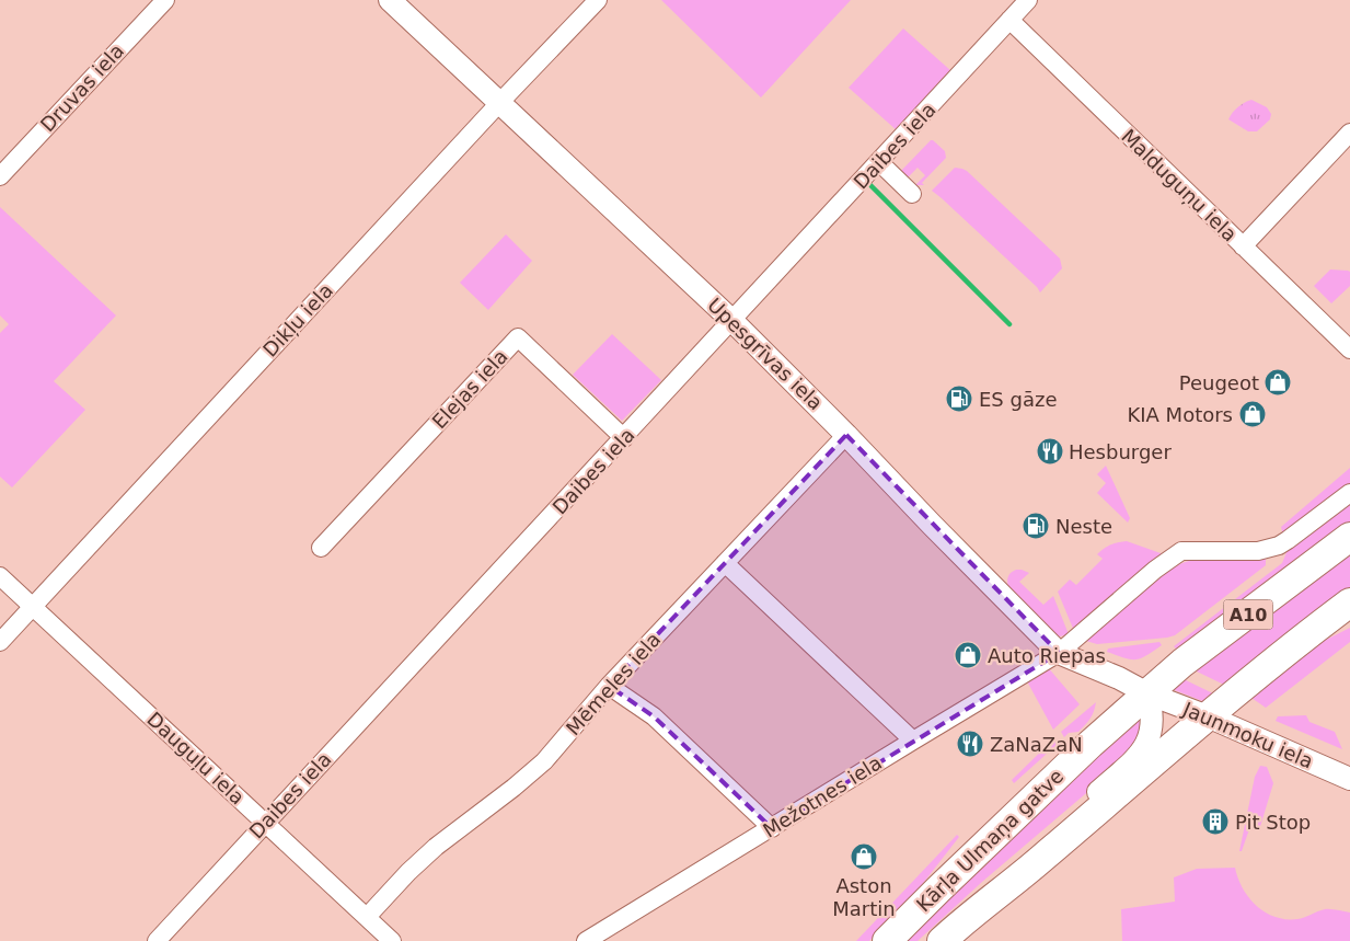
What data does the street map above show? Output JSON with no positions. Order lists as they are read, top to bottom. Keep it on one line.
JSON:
{"streets":{"highway":["A10","Kārļa Ulmaņa gatve"],"street":["Druvas iela","Daibes iela","Malduguņu iela","Dikļu iela","Upesgrīvas iela","Elejas iela","Mēmeles iela","Jaunmoku iela","Dauguļu iela","Mežotnes iela"]},"crossings":[["Daibes iela","Malduguņu iela"],["Daibes iela","Upesgrīvas iela"],["Daibes iela","Elejas iela"],["Daibes iela","Dauguļu iela"],["Dikļu iela","Upesgrīvas iela"],["Dikļu iela","Dauguļu iela"],["Upesgrīvas iela","Mēmeles iela"],["Upesgrīvas iela","Jaunmoku iela"],["Upesgrīvas iela","Mežotnes iela"],["Upesgrīvas iela","Kārļa Ulmaņa gatve"],["Mēmeles iela","Dauguļu iela"],["Jaunmoku iela","Kārļa Ulmaņa gatve"]],"places":{"shop":["Peugeot","KIA Motors","Auto Riepas","Aston Martin"],"fuel station":["ES gāze","Neste"],"restaurant":["Hesburger","ZaNaZaN"],"building":["Pit Stop"]}}
